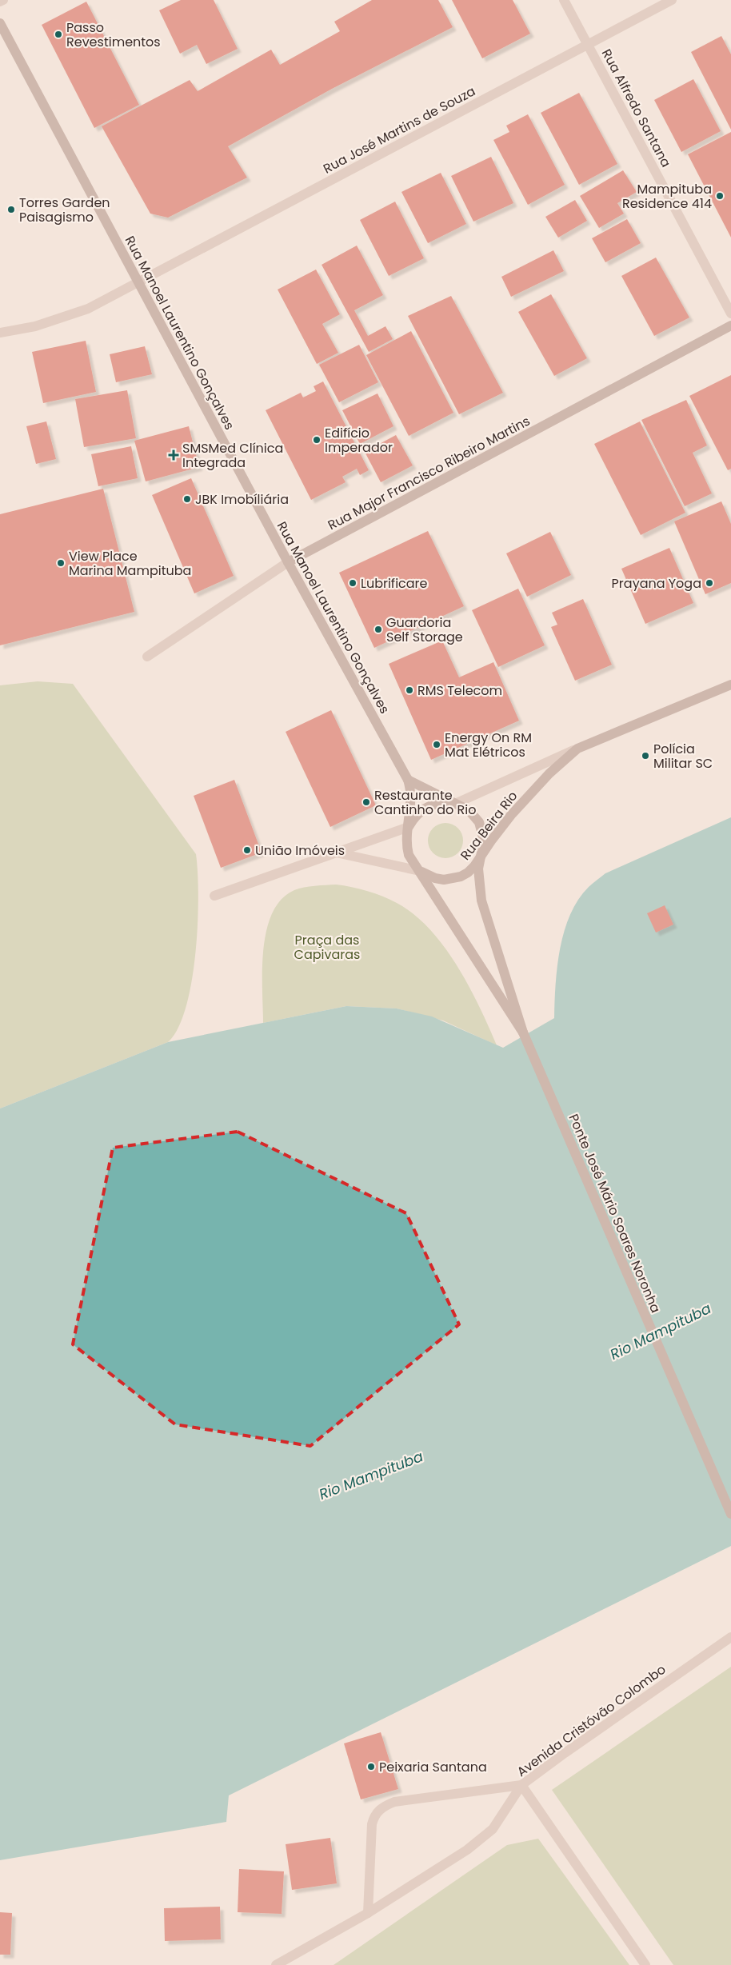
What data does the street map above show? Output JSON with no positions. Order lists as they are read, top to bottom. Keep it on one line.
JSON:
{"streets":{"main road":["Rua Manoel Laurentino Gonçalves","Rua Major Francisco Ribeiro Martins","Rua Beira Rio","Ponte José Mário Soares Noronha"],"street":["Rua Alfredo Santana","Rua José Martins de Souza","Avenida Cristóvão Colombo"]},"crossings":[["Rua Alfredo Santana","Rua José Martins de Souza"],["Rua José Martins de Souza","Rua Manoel Laurentino Gonçalves"],["Rua Manoel Laurentino Gonçalves","Rua Major Francisco Ribeiro Martins"],["Rua Manoel Laurentino Gonçalves","Rua Beira Rio"],["Rua Manoel Laurentino Gonçalves","Ponte José Mário Soares Noronha"]],"water":["Rio Mampituba"],"parks":["Praça das Capivaras"],"places":{"other":["Passo Revestimentos","Mampituba Residence 414","Torres Garden Paisagismo","Edifício Imperador","JBK Imobíliária","View Place Marina Mampituba","Lubrificare","Prayana Yoga","Guardoria Self Storage","RMS Telecom","Energy On RM Mat Elétricos","Polícia Militar SC","Restaurante Cantinho do Rio","União Imóveis","Peixaria Santana"],"health":["SMSMed Clínica Integrada"]}}
